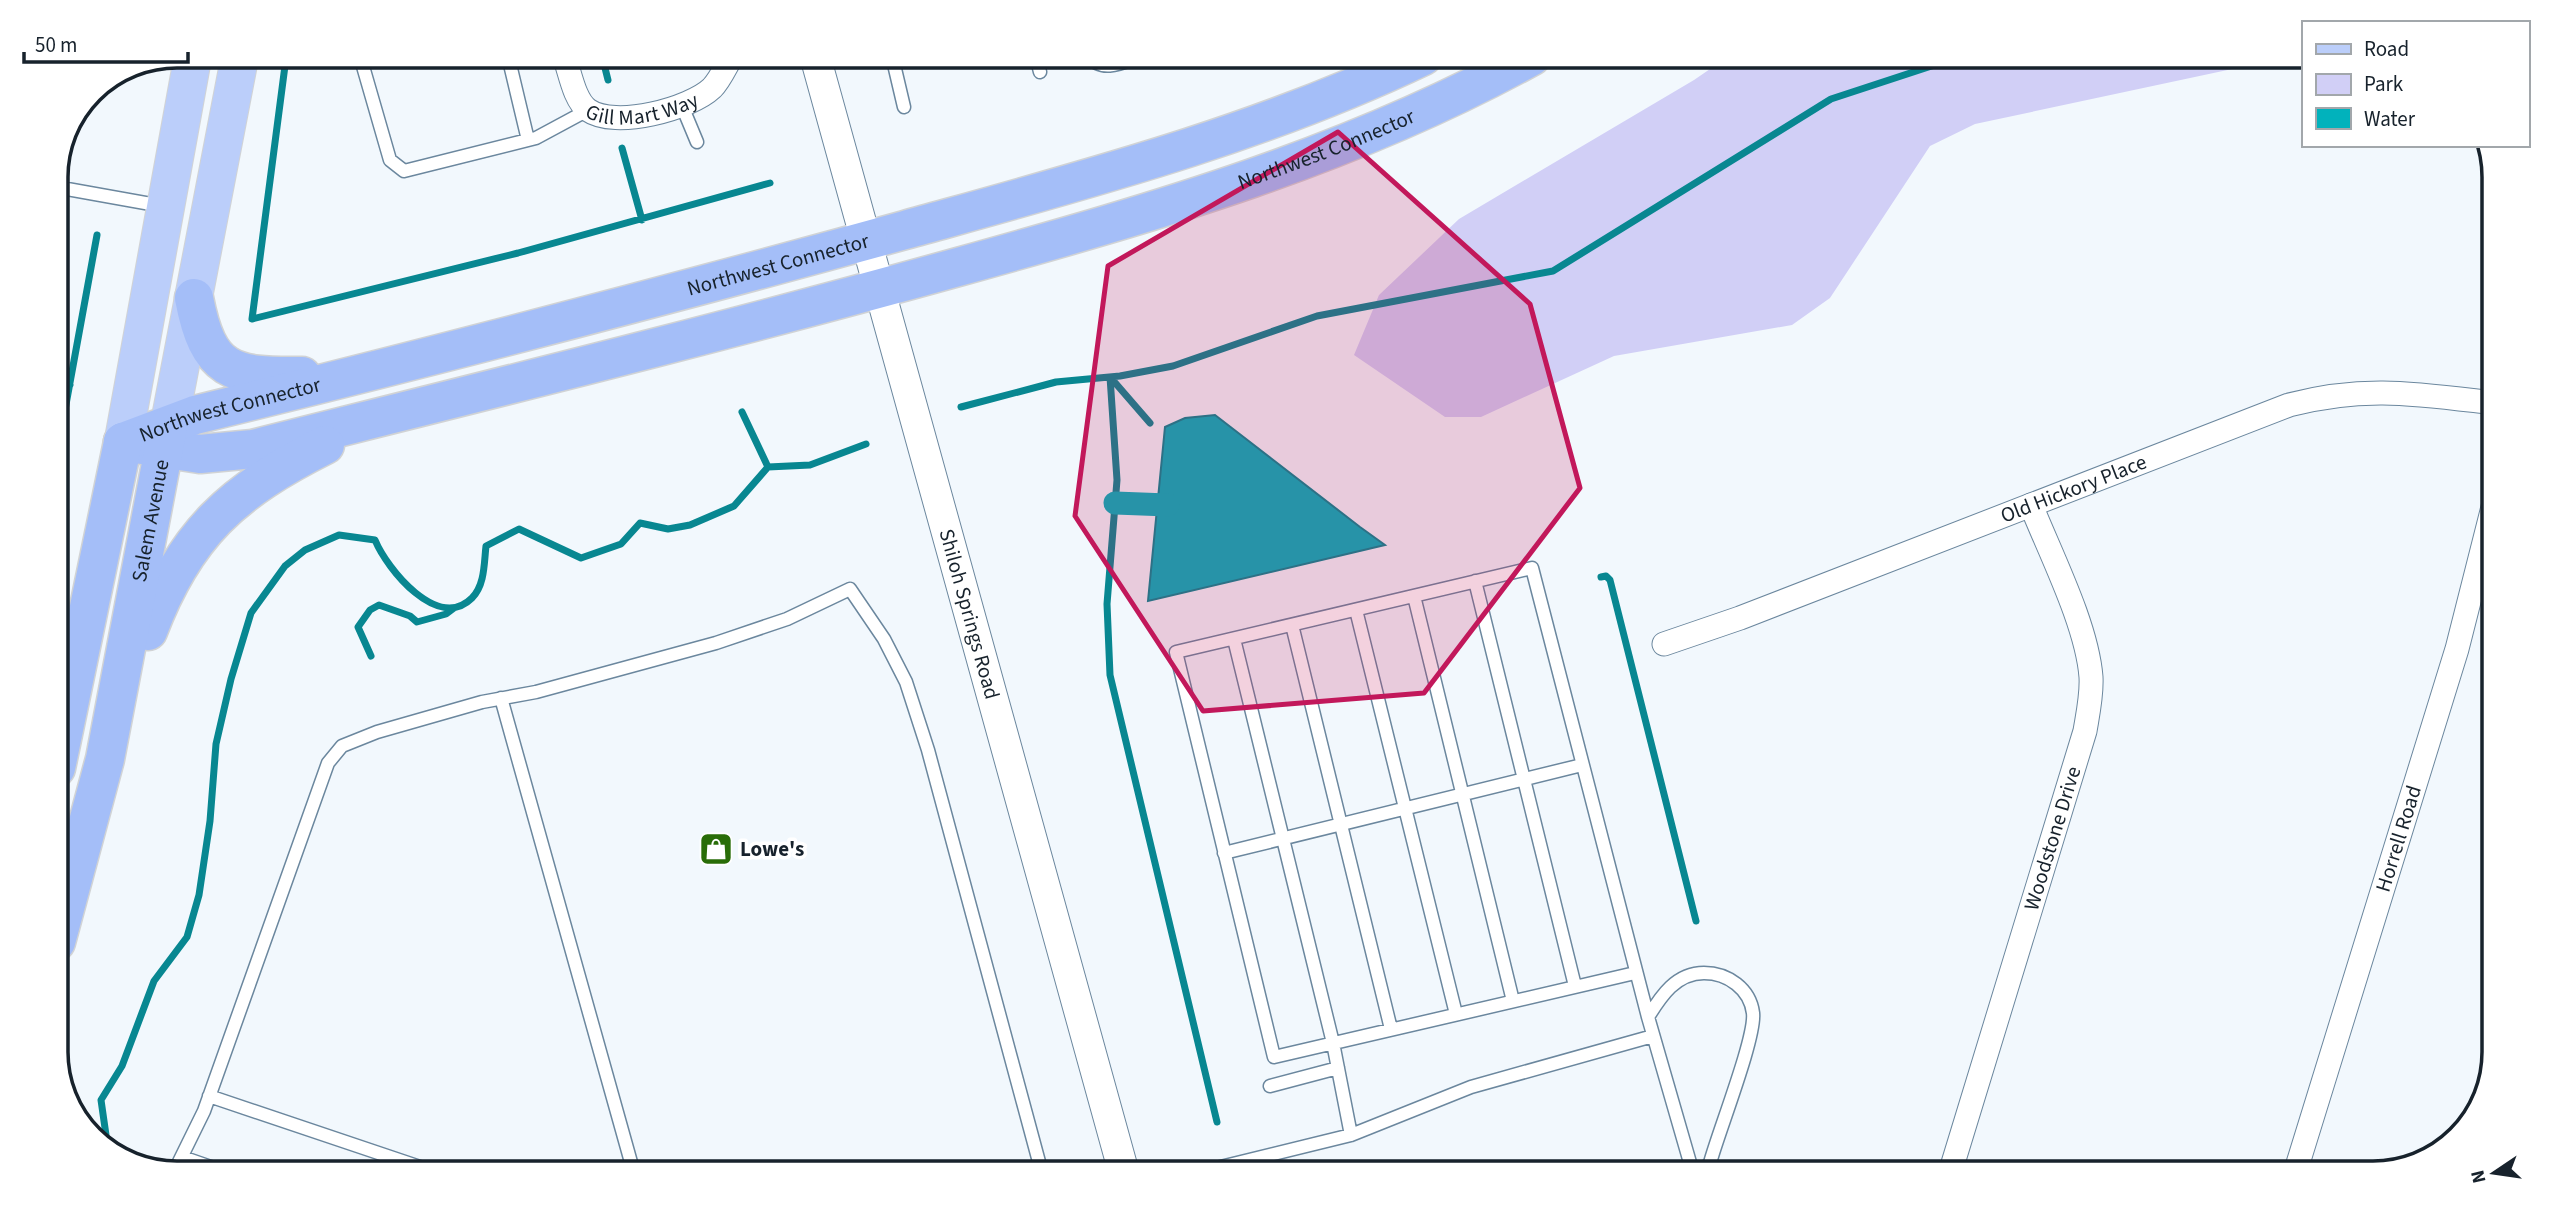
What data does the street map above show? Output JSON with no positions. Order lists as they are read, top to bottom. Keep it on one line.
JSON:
{"streets":{"highway":["Northwest Connector","Salem Avenue"],"street":["Gill Mart Way","Old Hickory Place","Shiloh Springs Road","Woodstone Drive","Horrell Road"]},"crossings":[["Northwest Connector","Salem Avenue"],["Northwest Connector","Shiloh Springs Road"],["Old Hickory Place","Woodstone Drive"]],"places":{"shop":["Lowe's"]},"legend":["Road","Park","Water"],"scale_bar":"50 m","north":"left"}
